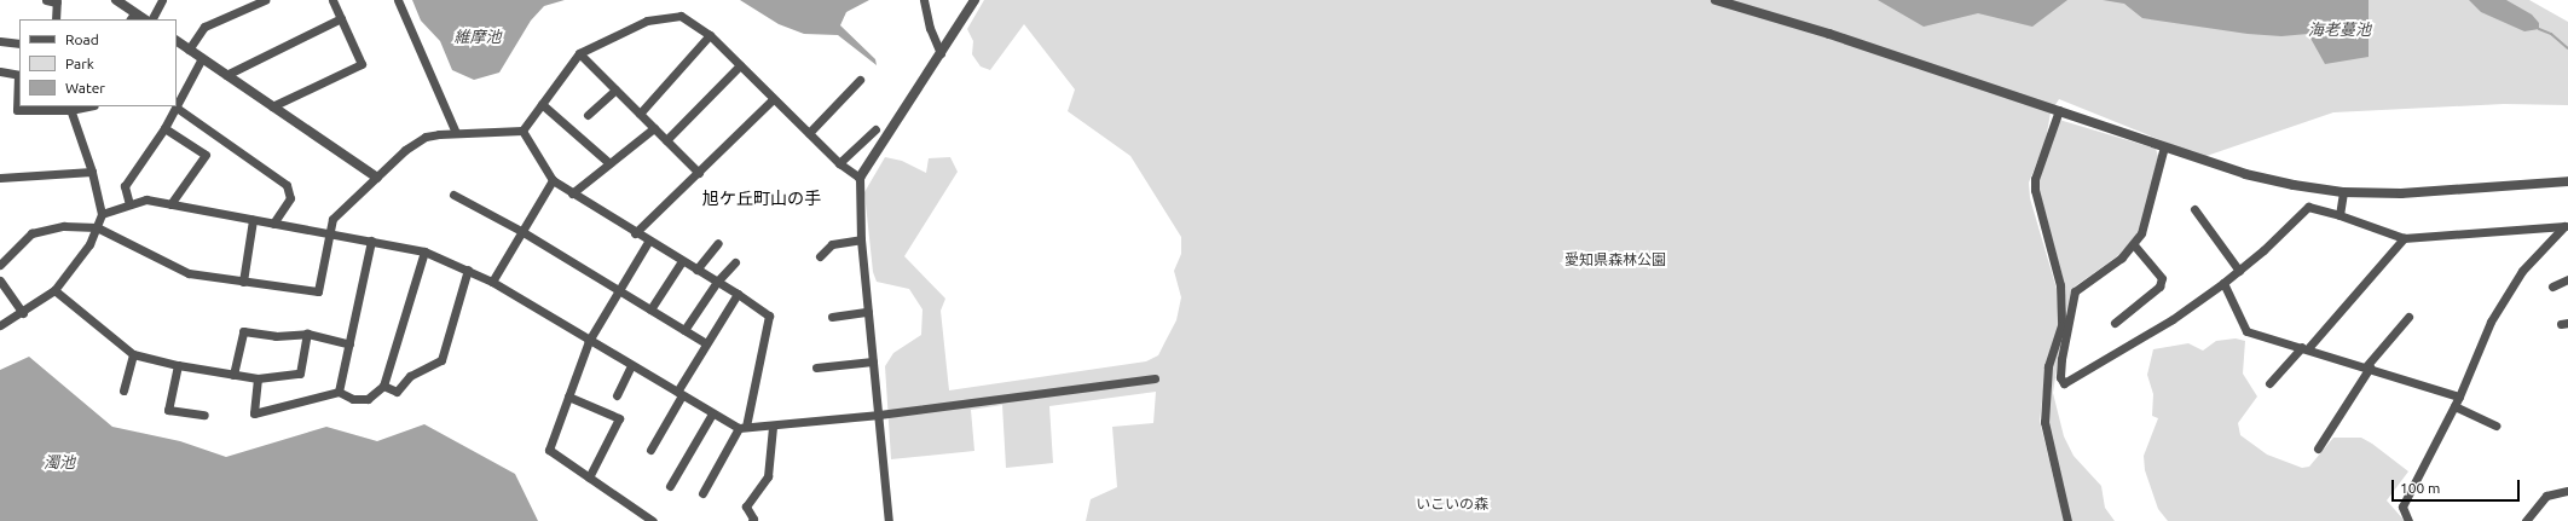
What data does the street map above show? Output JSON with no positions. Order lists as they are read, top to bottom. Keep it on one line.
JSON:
{"districts":["旭ケ丘町山の手"],"water":["海老蔓池","維摩池","濁池"],"parks":["愛知県森林公園","いこいの森"],"legend":["Road","Park","Water"],"scale_bar":"100 m"}
